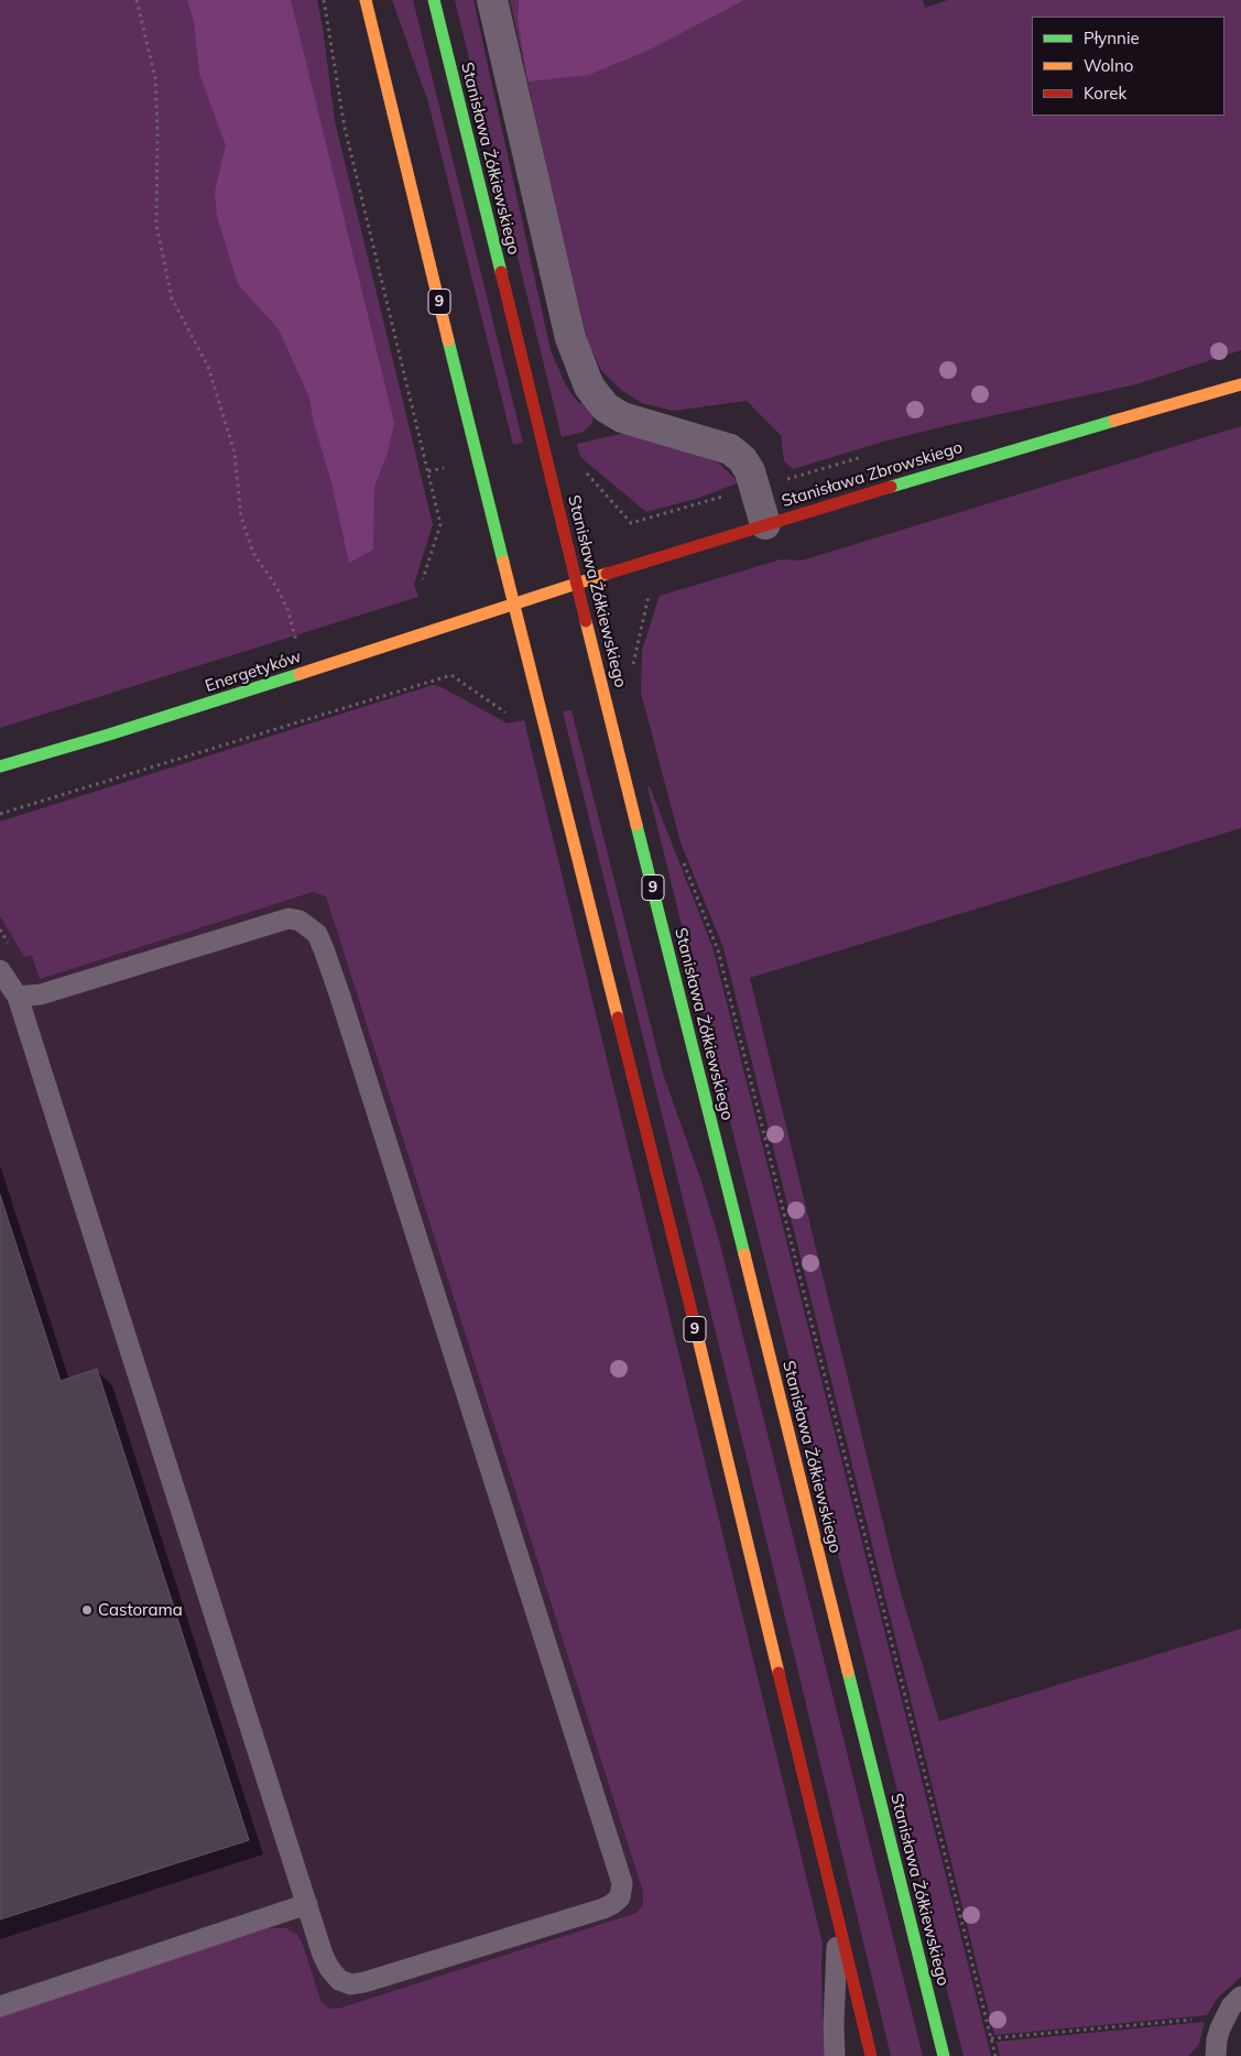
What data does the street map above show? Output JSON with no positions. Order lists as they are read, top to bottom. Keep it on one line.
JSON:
{"streets":{"main road":["Stanisława Żółkiewskiego","9","Stanisława Zbrowskiego","Energetyków"]},"crossings":[["Stanisława Żółkiewskiego","Stanisława Zbrowskiego"],["9","Stanisława Zbrowskiego"],["9","Energetyków"],["Stanisława Zbrowskiego","Energetyków"]],"places":["Castorama"],"legend":["Płynnie","Wolno","Korek"]}
